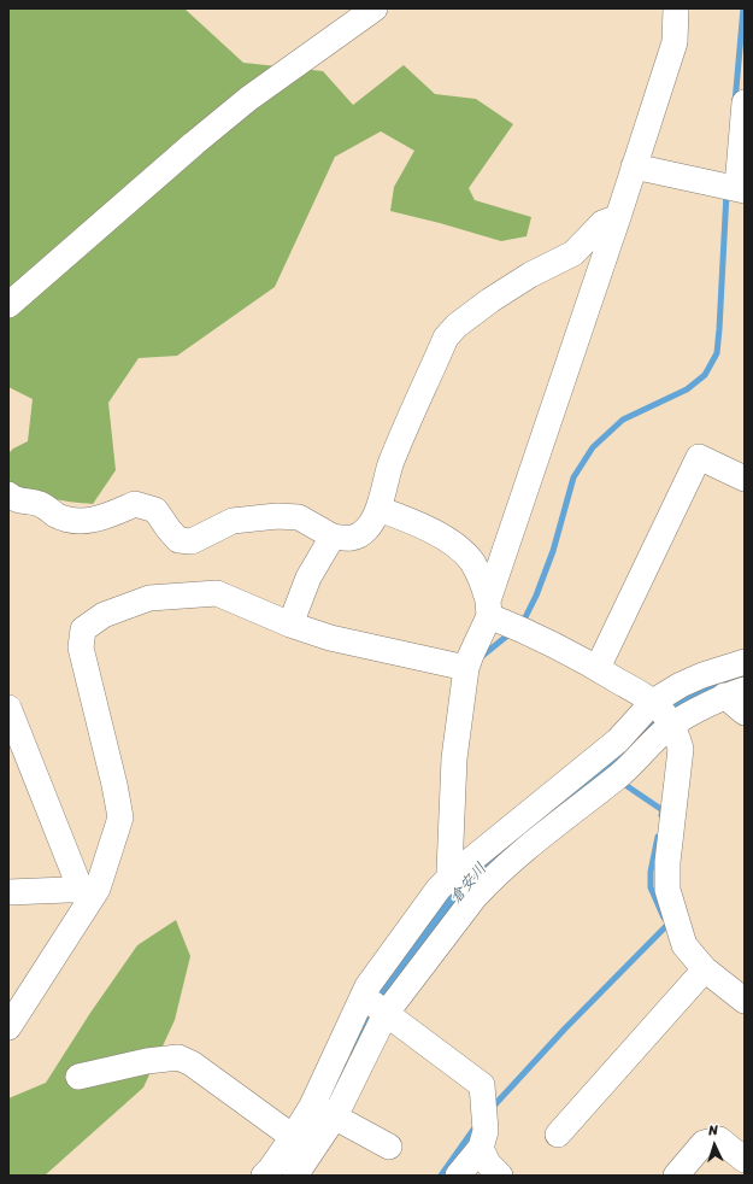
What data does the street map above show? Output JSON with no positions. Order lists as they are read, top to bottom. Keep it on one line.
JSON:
{"water":["倉安川"],"north":"top"}
